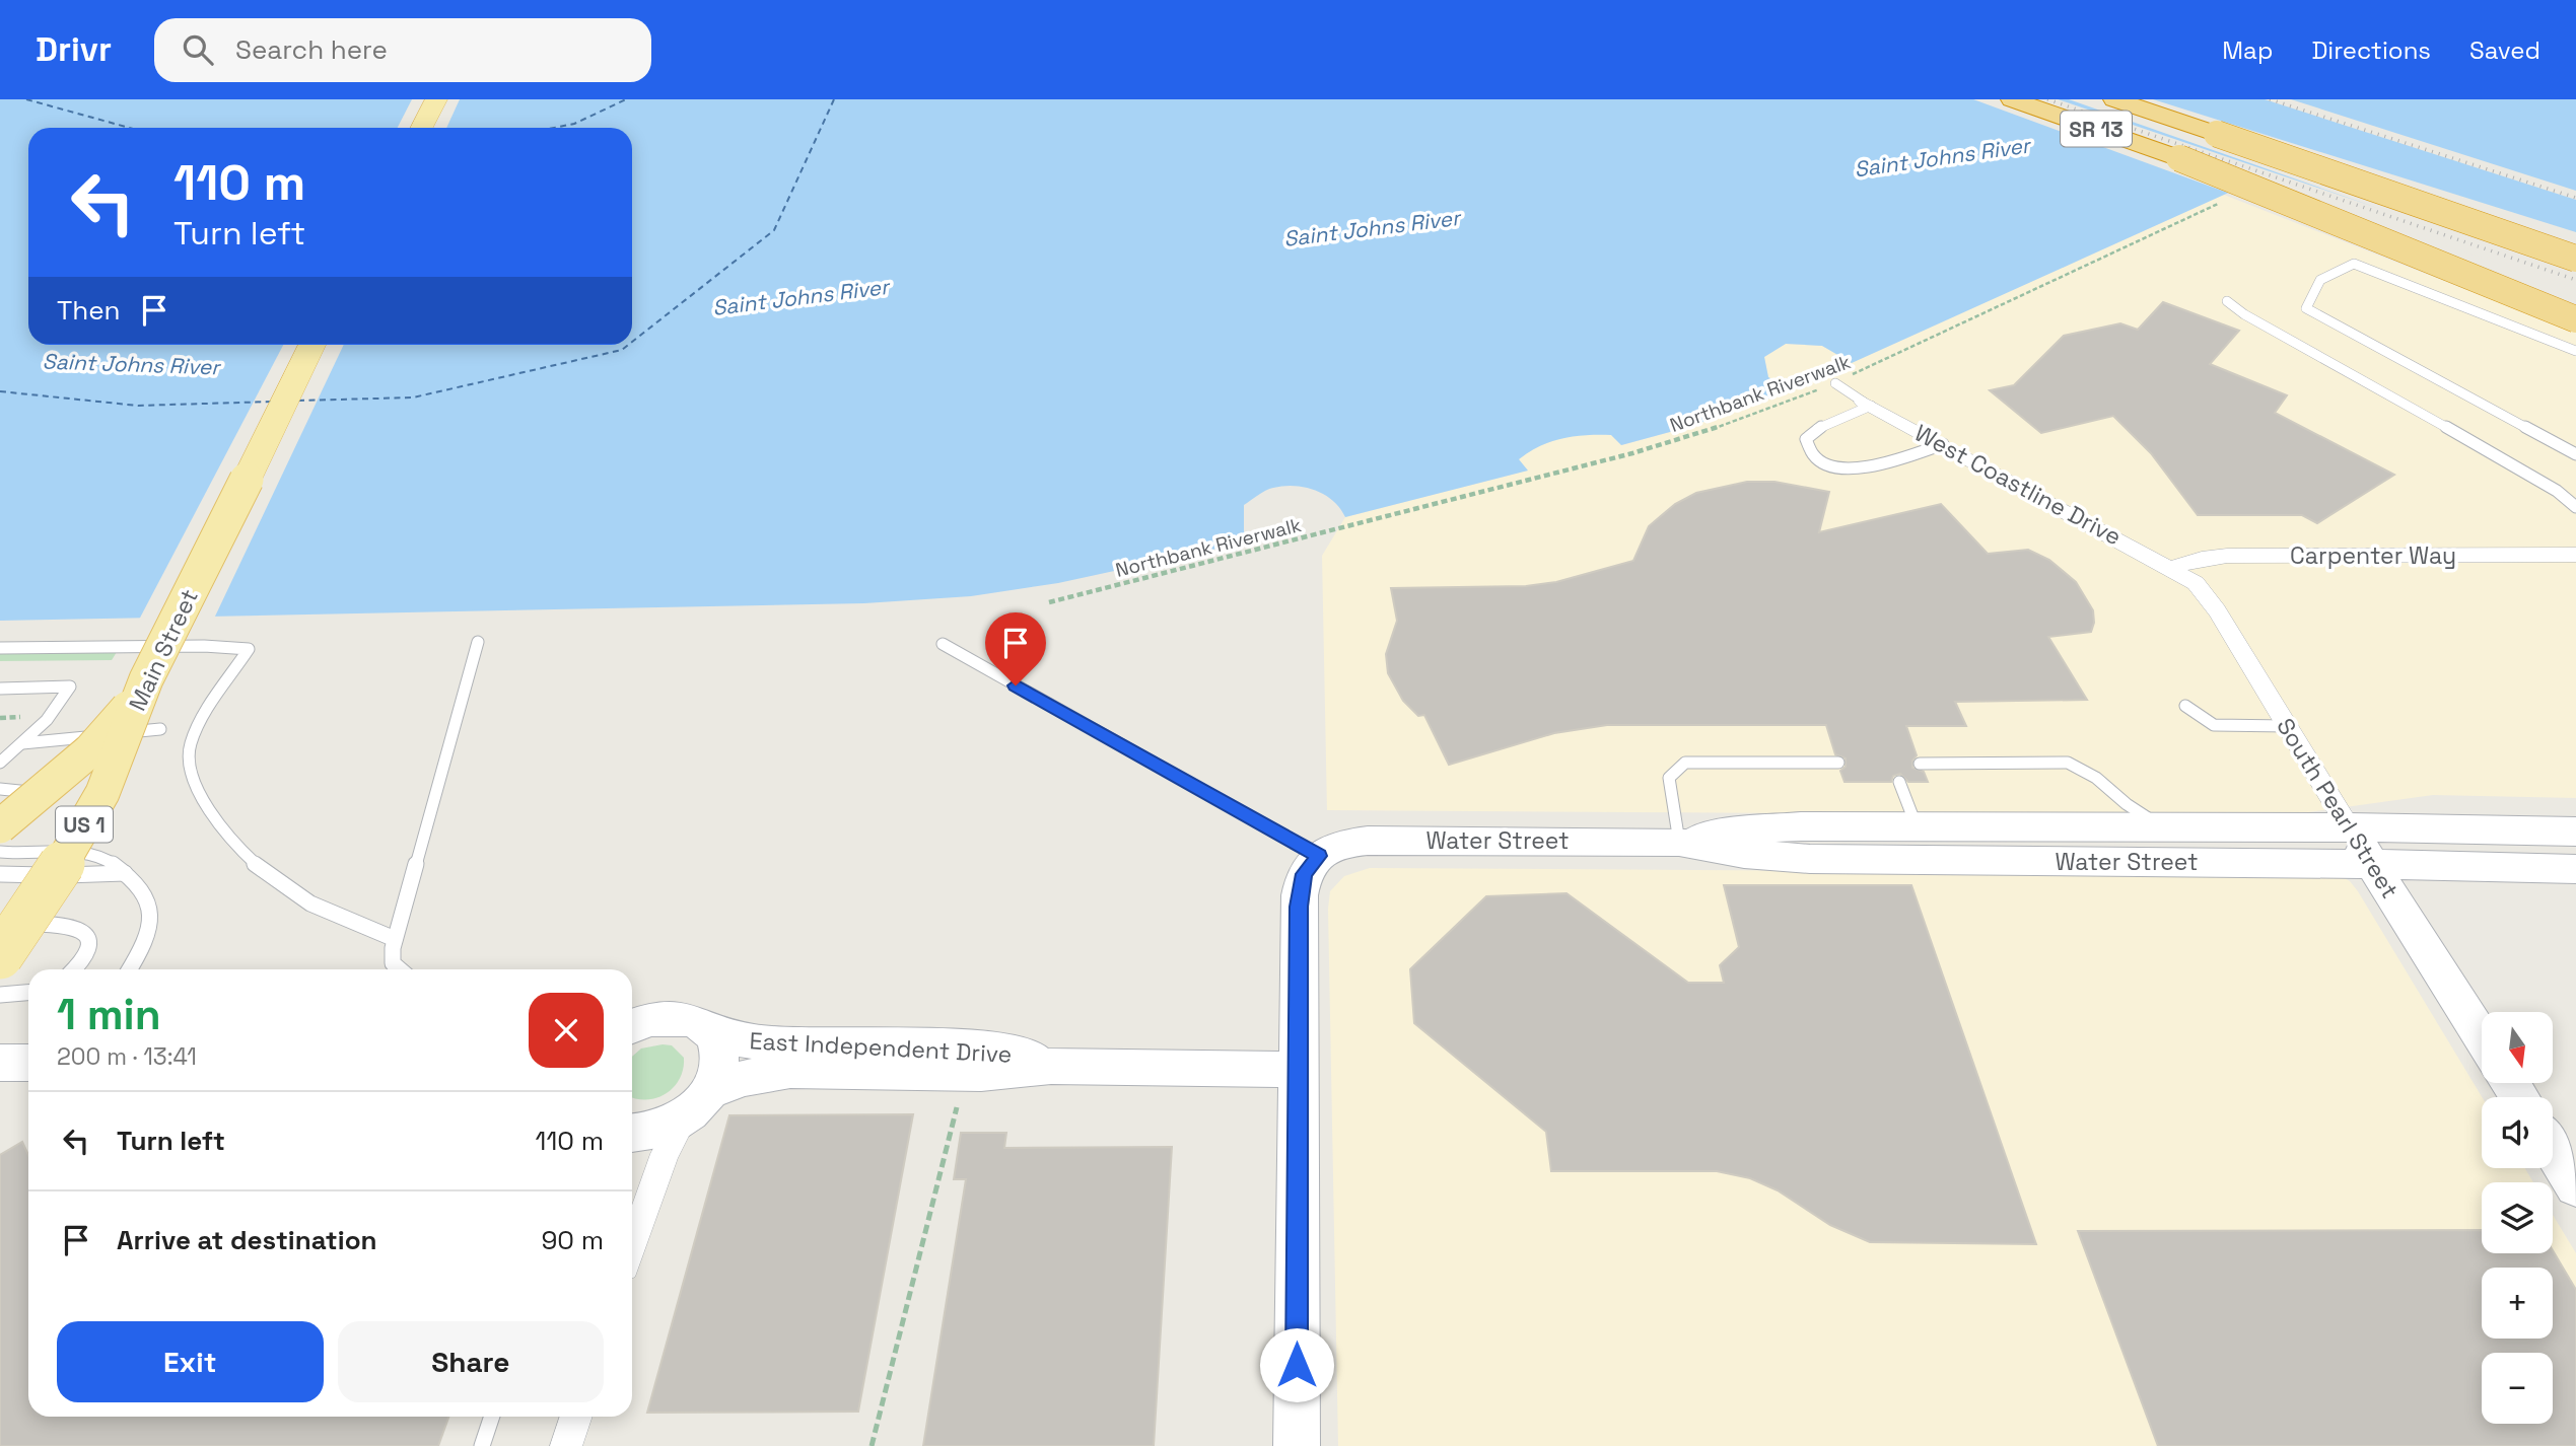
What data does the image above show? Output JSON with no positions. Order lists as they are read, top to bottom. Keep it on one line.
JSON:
{"streets":{"highway":["SR 13"],"main road":["Main Street","US 1"],"street":["West Coastline Drive","Carpenter Way","South Pearl Street","Water Street","East Independent Drive"],"path":["Northbank Riverwalk"]},"crossings":[["West Coastline Drive","Carpenter Way"],["West Coastline Drive","South Pearl Street"],["Carpenter Way","South Pearl Street"],["Main Street","US 1"],["South Pearl Street","Water Street"]],"water":["Saint Johns River"],"north":"bottom","page":{"header":"Drivr","search":"Search here","nav":["Map","Directions","Saved"],"turn":["110 m","Turn left"],"then":"Then","heading":["1 min","200 m · 13:41"],"map_buttons":["+","−"],"list":[{"name":"Turn left","value":"110 m"},{"name":"Arrive at destination","value":"90 m"}],"buttons":["Exit","Share"]}}
